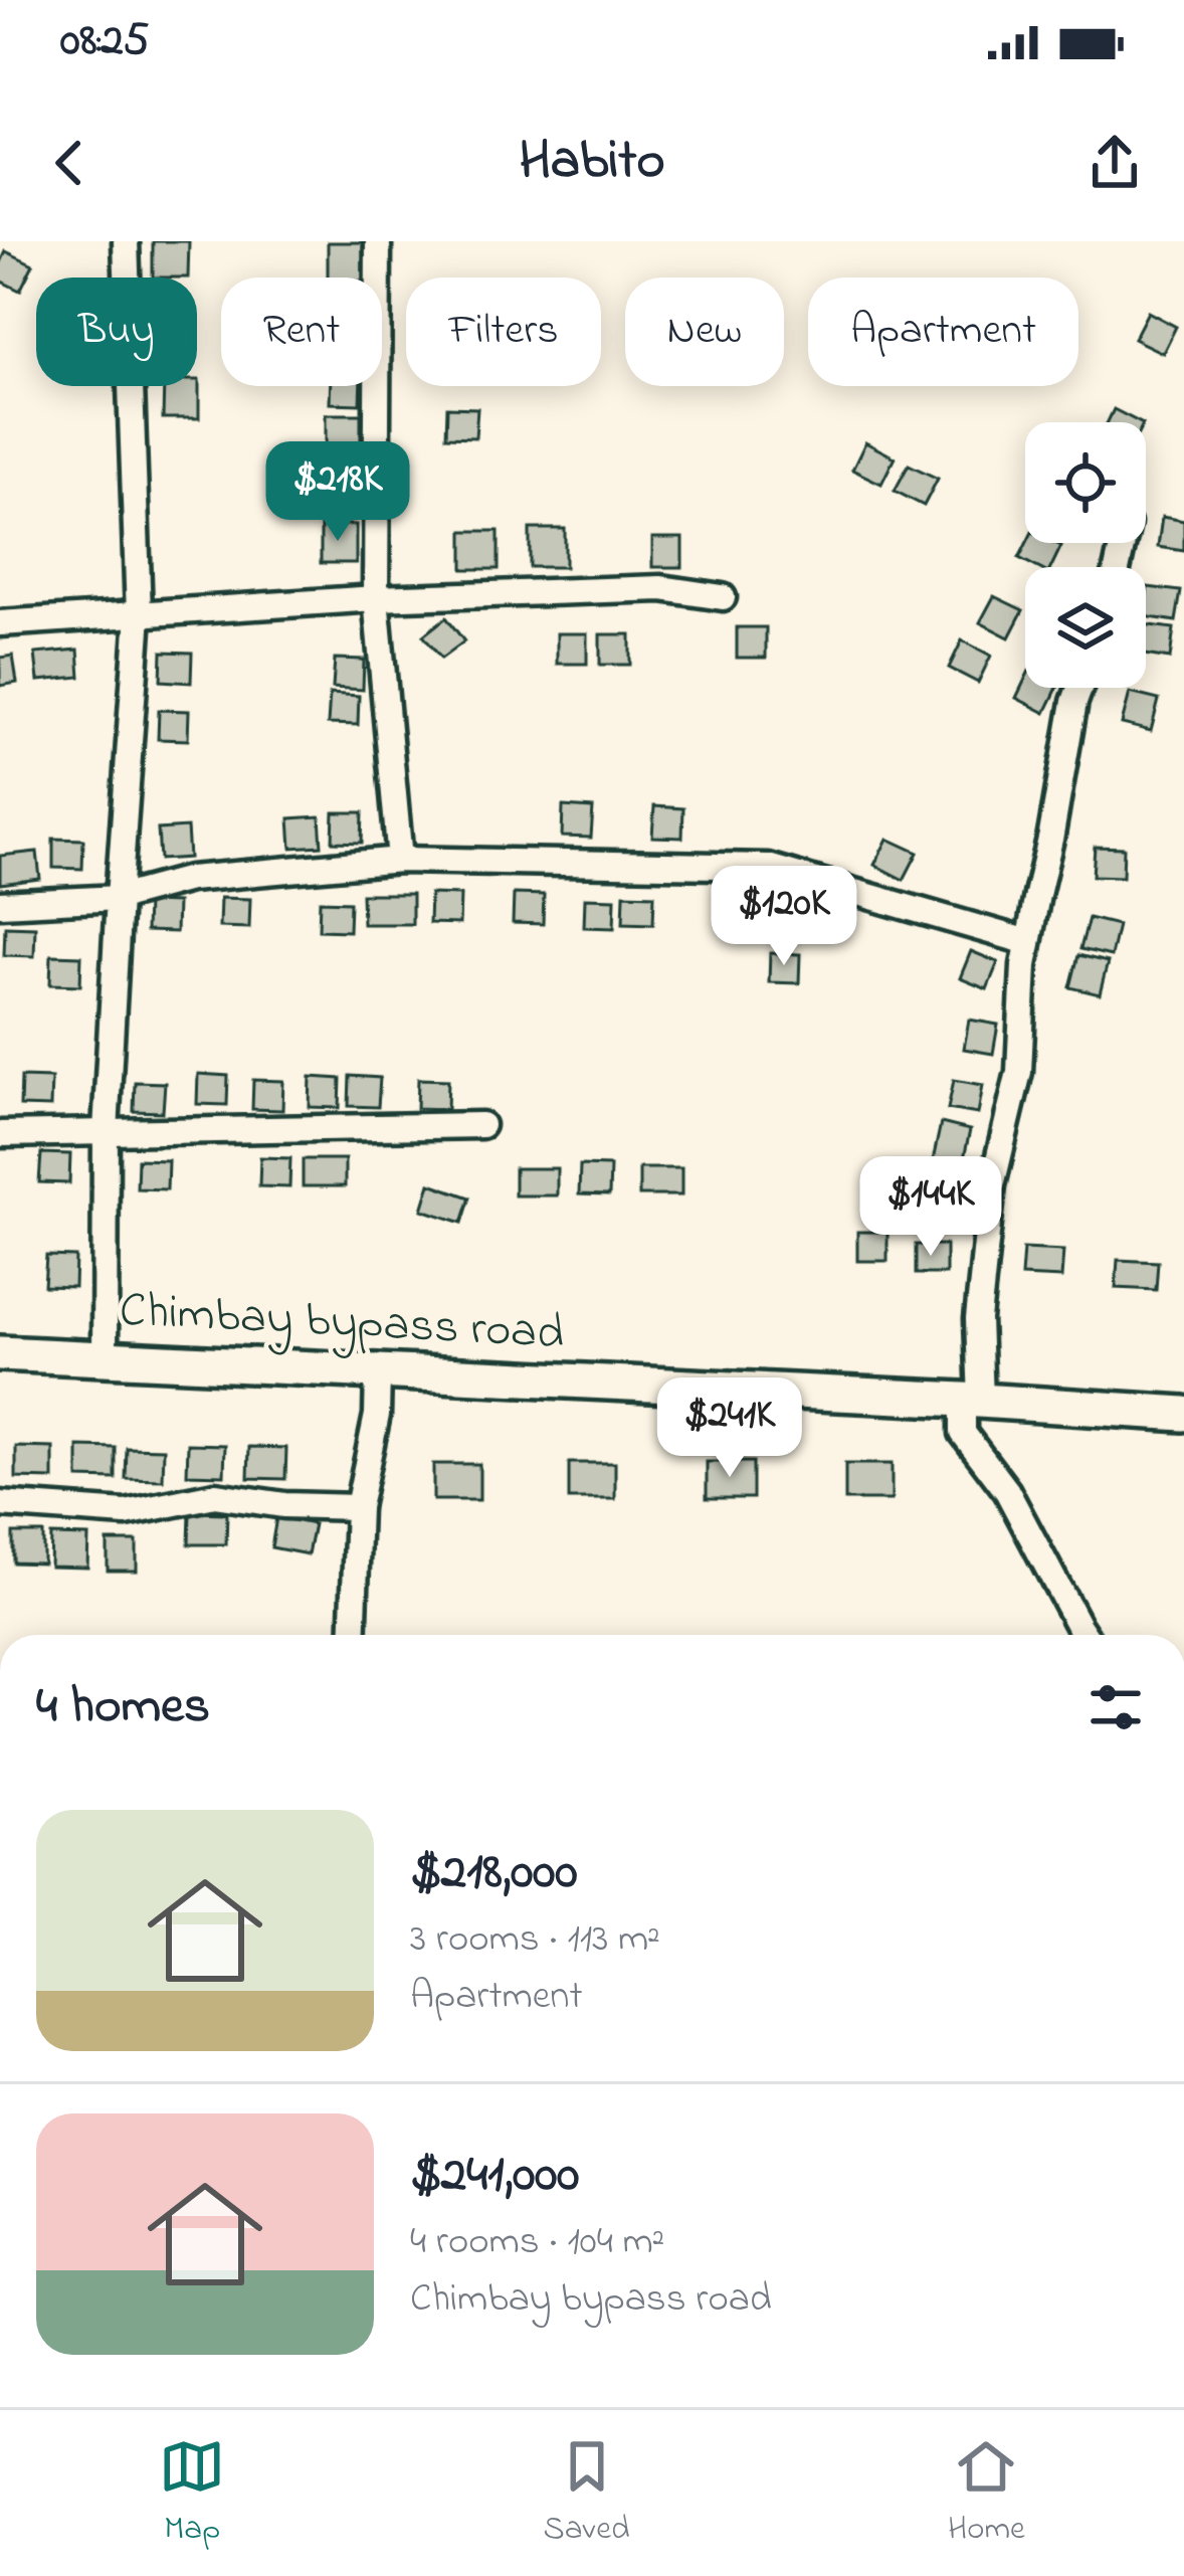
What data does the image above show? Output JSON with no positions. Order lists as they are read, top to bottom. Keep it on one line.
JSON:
{"streets":{"main road":["Chimbay bypass road"]},"page":{"status":"08:25","header":"Habito","chip":["Buy","Rent","Filters","New","Apartment"],"price":["$218K","$120K","$144K","$241K"],"heading":"4 homes","list":[{"name":"$218,000","note":"3 rooms · 113 m² · Apartment"},{"name":"$241,000","note":"4 rooms · 104 m² · Chimbay bypass road"}],"tabs":["Map","Saved","Home"]}}
